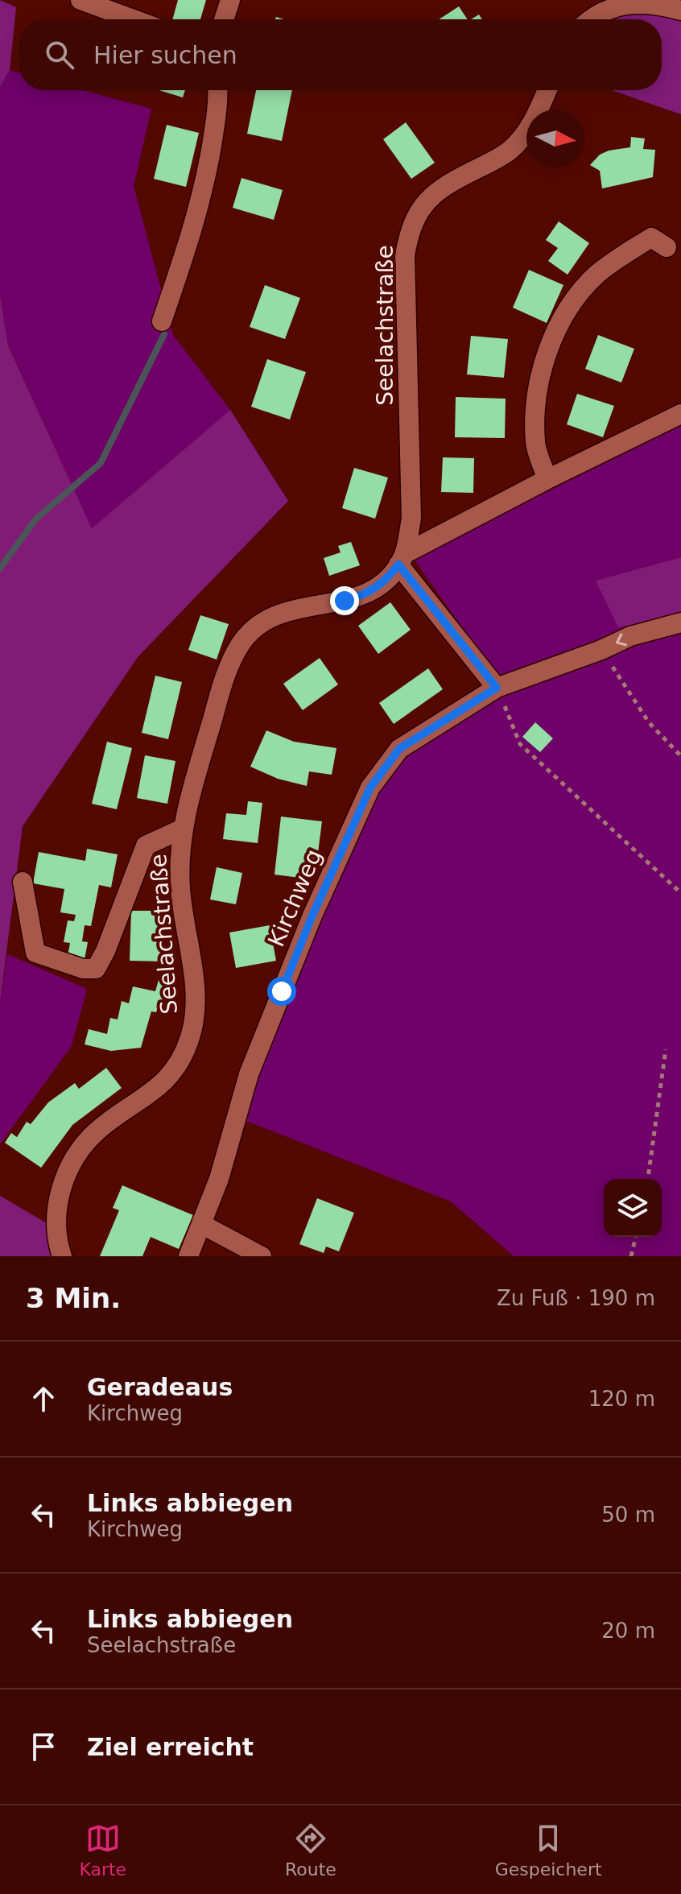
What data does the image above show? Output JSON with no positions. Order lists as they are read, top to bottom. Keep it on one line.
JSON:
{"streets":{"street":["Seelachstraße","Kirchweg"]},"north":"right","page":{"search":"Hier suchen","heading":["3 Min.","Zu Fuß · 190 m"],"list":[["Geradeaus","Kirchweg","120 m"],["Links abbiegen","Kirchweg","50 m"],["Links abbiegen","Seelachstraße","20 m"],"Ziel erreicht"],"nav":["Karte","Route","Gespeichert"]}}
